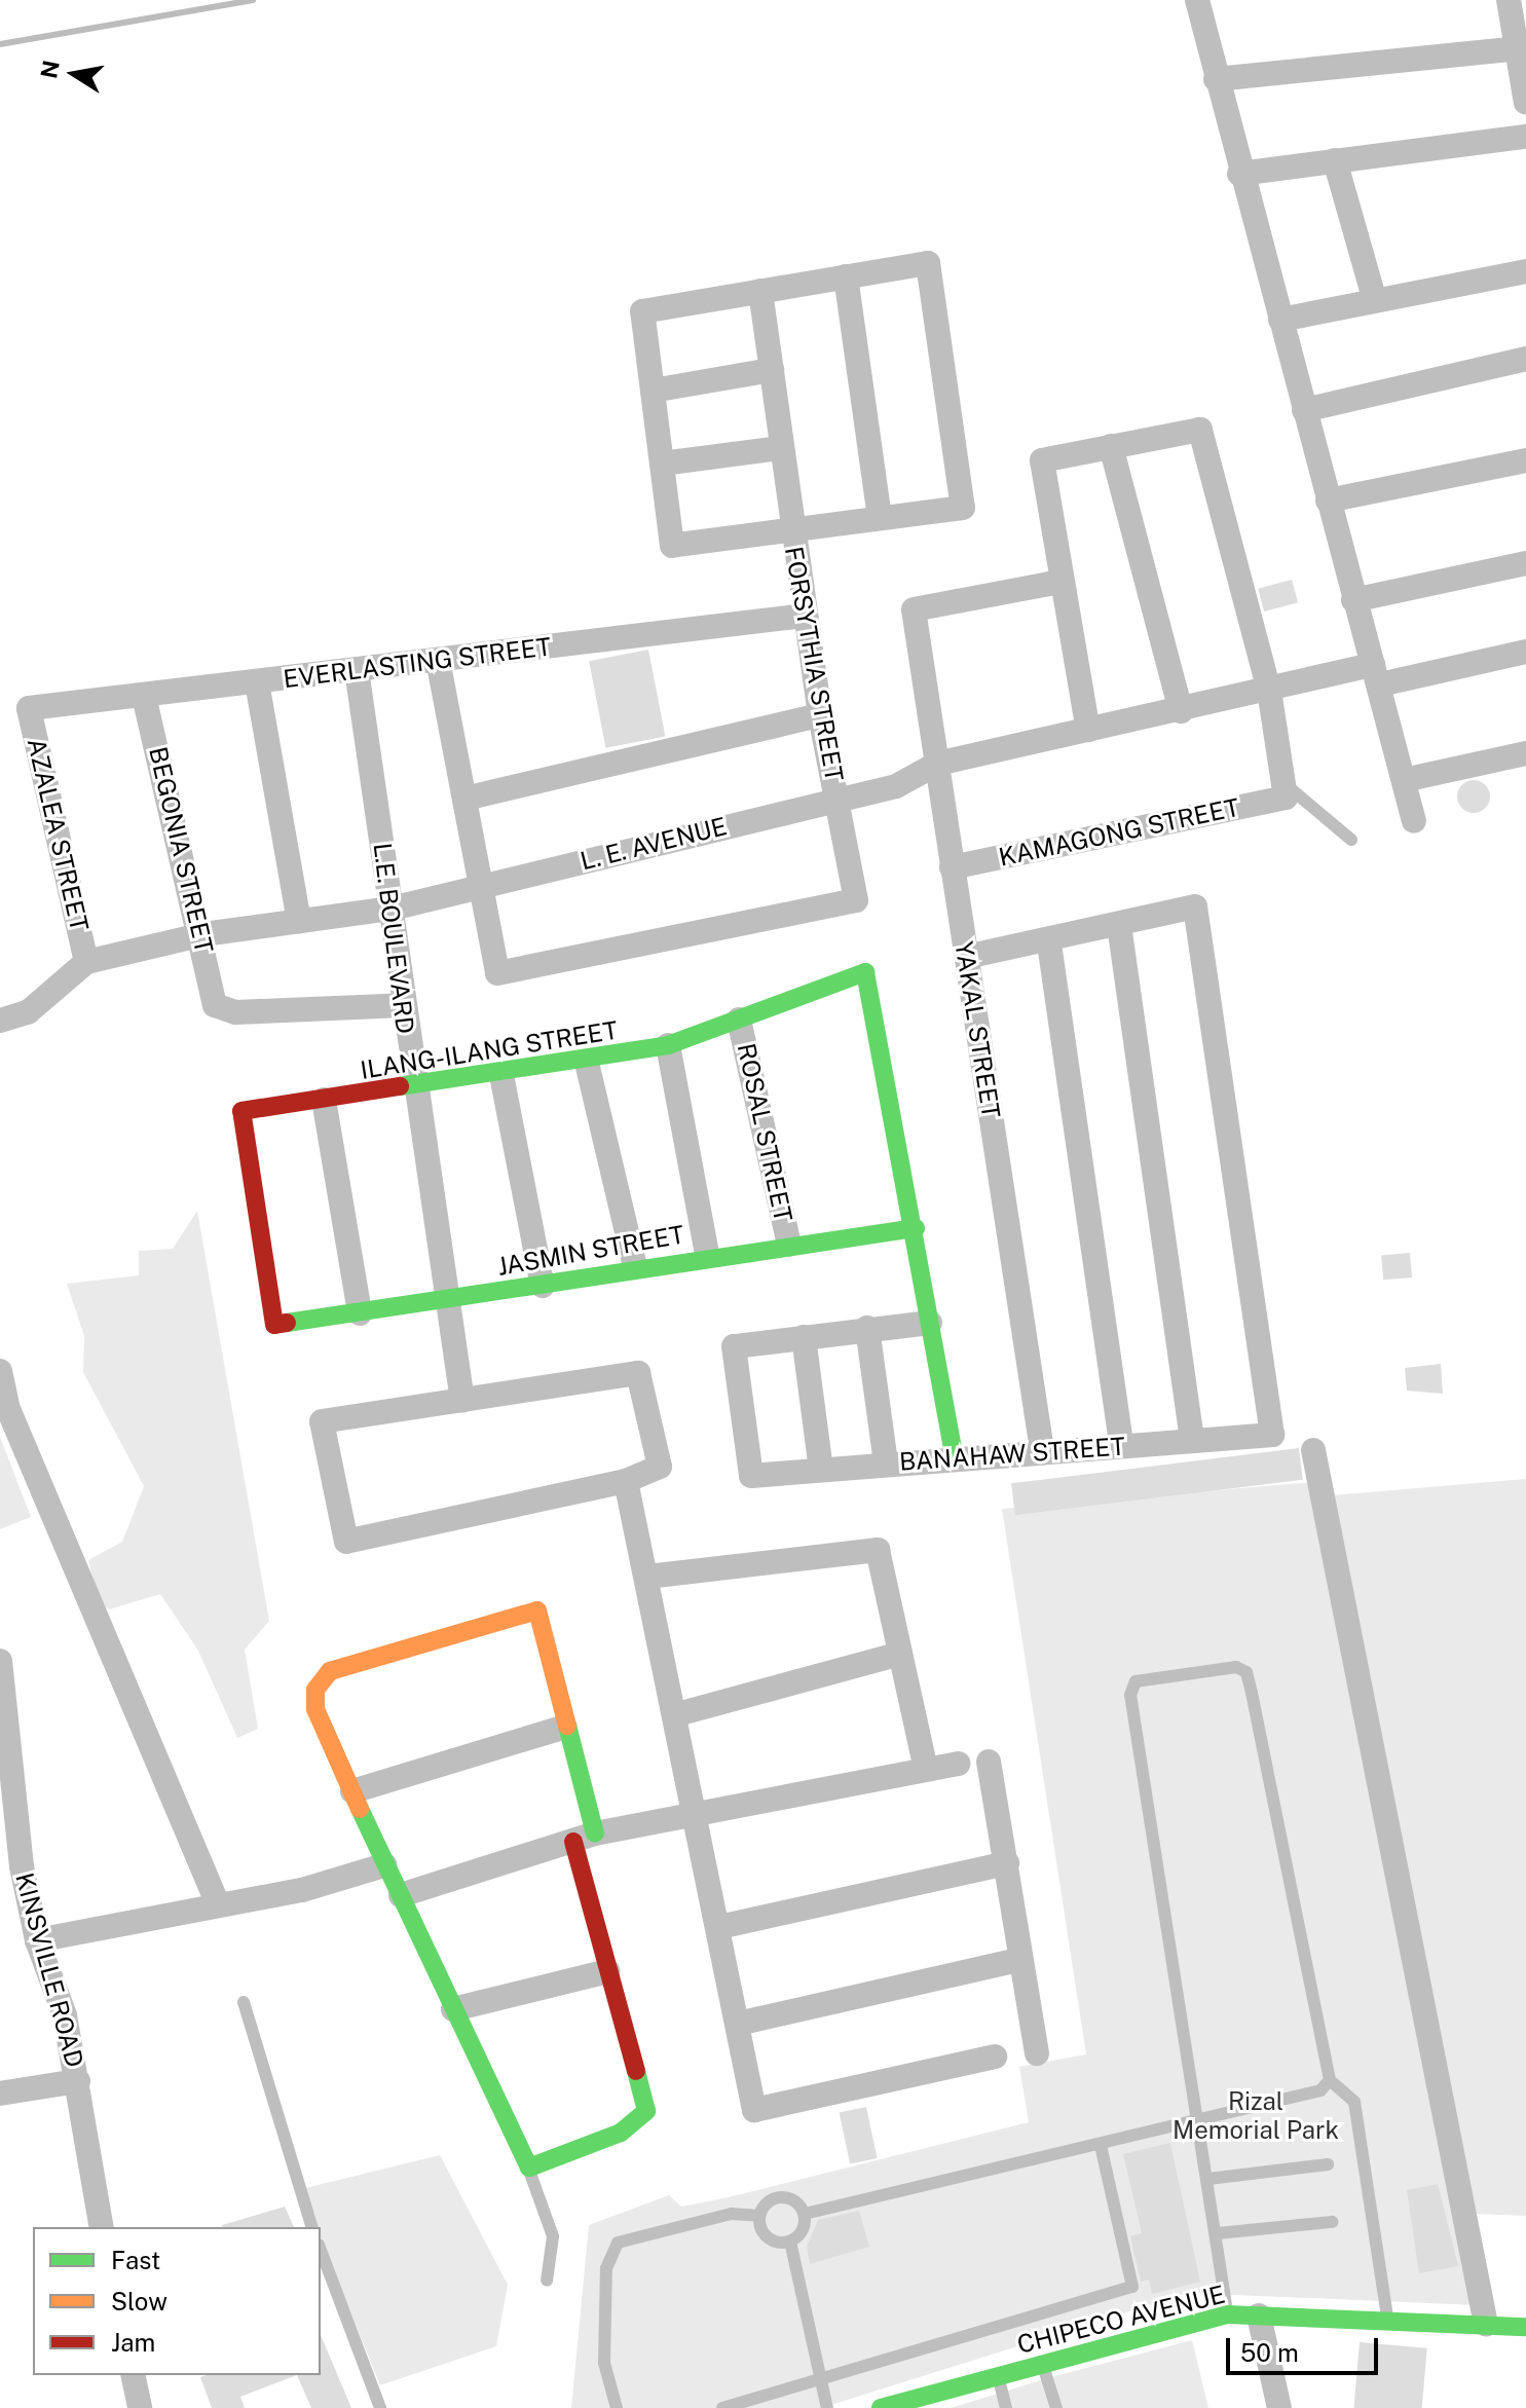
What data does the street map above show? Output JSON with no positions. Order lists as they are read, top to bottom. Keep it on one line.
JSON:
{"streets":{"street":["EVERLASTING STREET","FORSYTHIA STREET","KAMAGONG STREET","AZALEA STREET","L. E. AVENUE","BEGONIA STREET","L.E. BOULEVARD","YAKAL STREET","ILANG-ILANG STREET","ROSAL STREET","JASMIN STREET","BANAHAW STREET","KINSVILLE ROAD","CHIPECO AVENUE"]},"crossings":[["EVERLASTING STREET","FORSYTHIA STREET"],["EVERLASTING STREET","AZALEA STREET"],["EVERLASTING STREET","BEGONIA STREET"],["EVERLASTING STREET","L.E. BOULEVARD"],["FORSYTHIA STREET","L. E. AVENUE"],["KAMAGONG STREET","YAKAL STREET"],["AZALEA STREET","L. E. AVENUE"],["L. E. AVENUE","BEGONIA STREET"],["L. E. AVENUE","L.E. BOULEVARD"],["L. E. AVENUE","YAKAL STREET"],["BEGONIA STREET","L.E. BOULEVARD"],["L.E. BOULEVARD","ILANG-ILANG STREET"],["L.E. BOULEVARD","JASMIN STREET"],["YAKAL STREET","BANAHAW STREET"],["ILANG-ILANG STREET","ROSAL STREET"],["ILANG-ILANG STREET","JASMIN STREET"],["ROSAL STREET","JASMIN STREET"]],"parks":["Rizal Memorial Park"],"legend":["Fast","Slow","Jam"],"scale_bar":"50 m","north":"left"}
